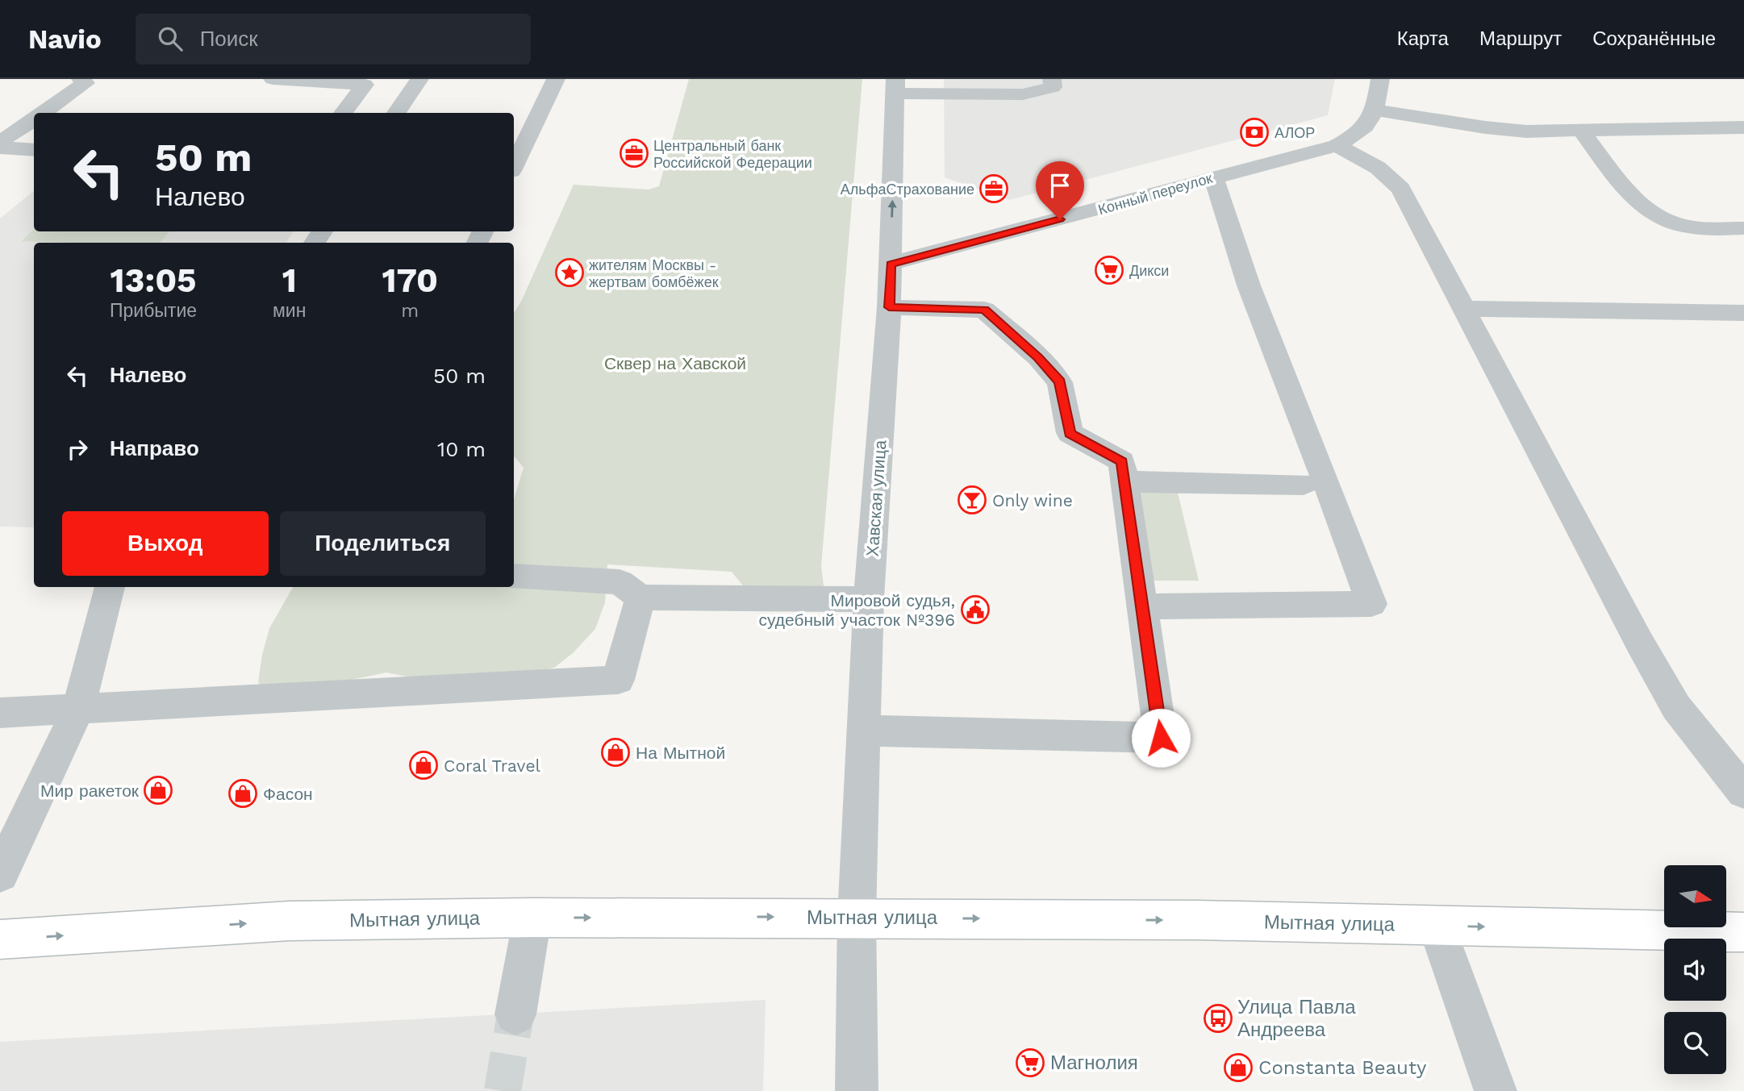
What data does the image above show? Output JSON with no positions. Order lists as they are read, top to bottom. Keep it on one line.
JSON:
{"streets":{"main road":["Мытная улица"],"street":["Конный переулок","Хавская улица"]},"crossings":[["Конный переулок","Хавская улица"],["Хавская улица","Мытная улица"]],"one_way":["Мытная улица"],"parks":["Сквер на Хавской"],"places":{"bank":["АЛОР"],"office":["Центральный банк Российской Федерации","АльфаСтрахование"],"supermarket":["Дикси","Магнолия"],"place":["жителям Москвы - жертвам бомбёжек"],"bar":["Only wine"],"public building":["Мировой судья, судебный участок №396"],"shop":["На Мытной","Coral Travel","Мир ракеток","Фасон","Constanta Beauty"],"bus stop":["Улица Павла Андреева"]},"north":"right","page":{"header":"Navio","search":"Поиск","nav":["Карта","Маршрут","Сохранённые"],"turn":["50 m","Налево"],"eta":["13:05","Прибытие","1","мин","170","m"],"list":[{"name":"Налево","value":"50 m"},{"name":"Направо","value":"10 m"}],"buttons":["Выход","Поделиться"]}}
